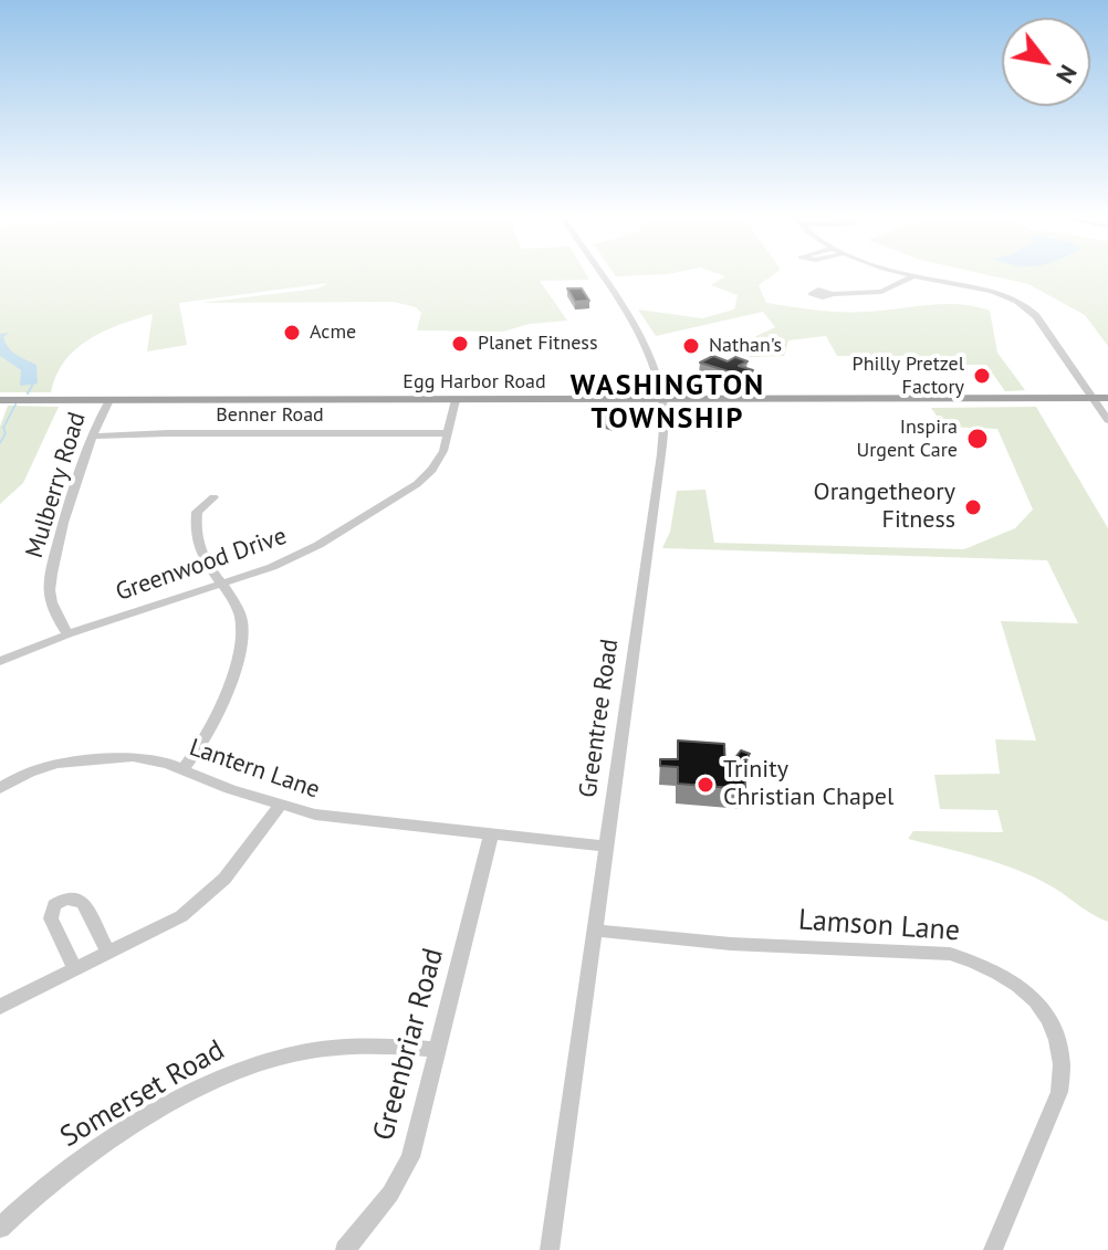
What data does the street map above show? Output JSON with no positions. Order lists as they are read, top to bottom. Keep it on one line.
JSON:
{"streets":{"main road":["Egg Harbor Road"],"street":["Benner Road","Mulberry Road","Greenwood Drive","Greentree Road","Lantern Lane","Lamson Lane","Greenbriar Road","Somerset Road"]},"crossings":[["Egg Harbor Road","Mulberry Road"],["Egg Harbor Road","Greenwood Drive"],["Egg Harbor Road","Greentree Road"],["Benner Road","Mulberry Road"],["Benner Road","Greenwood Drive"],["Mulberry Road","Greenwood Drive"],["Greentree Road","Lantern Lane"],["Greentree Road","Lamson Lane"],["Lantern Lane","Greenbriar Road"],["Greenbriar Road","Somerset Road"]],"districts":["WASHINGTON TOWNSHIP"],"places":["Acme","Planet Fitness","Nathan's","Philly Pretzel Factory","Inspira Urgent Care","Orangetheory Fitness","Trinity Christian Chapel"],"north":"bottom right"}
